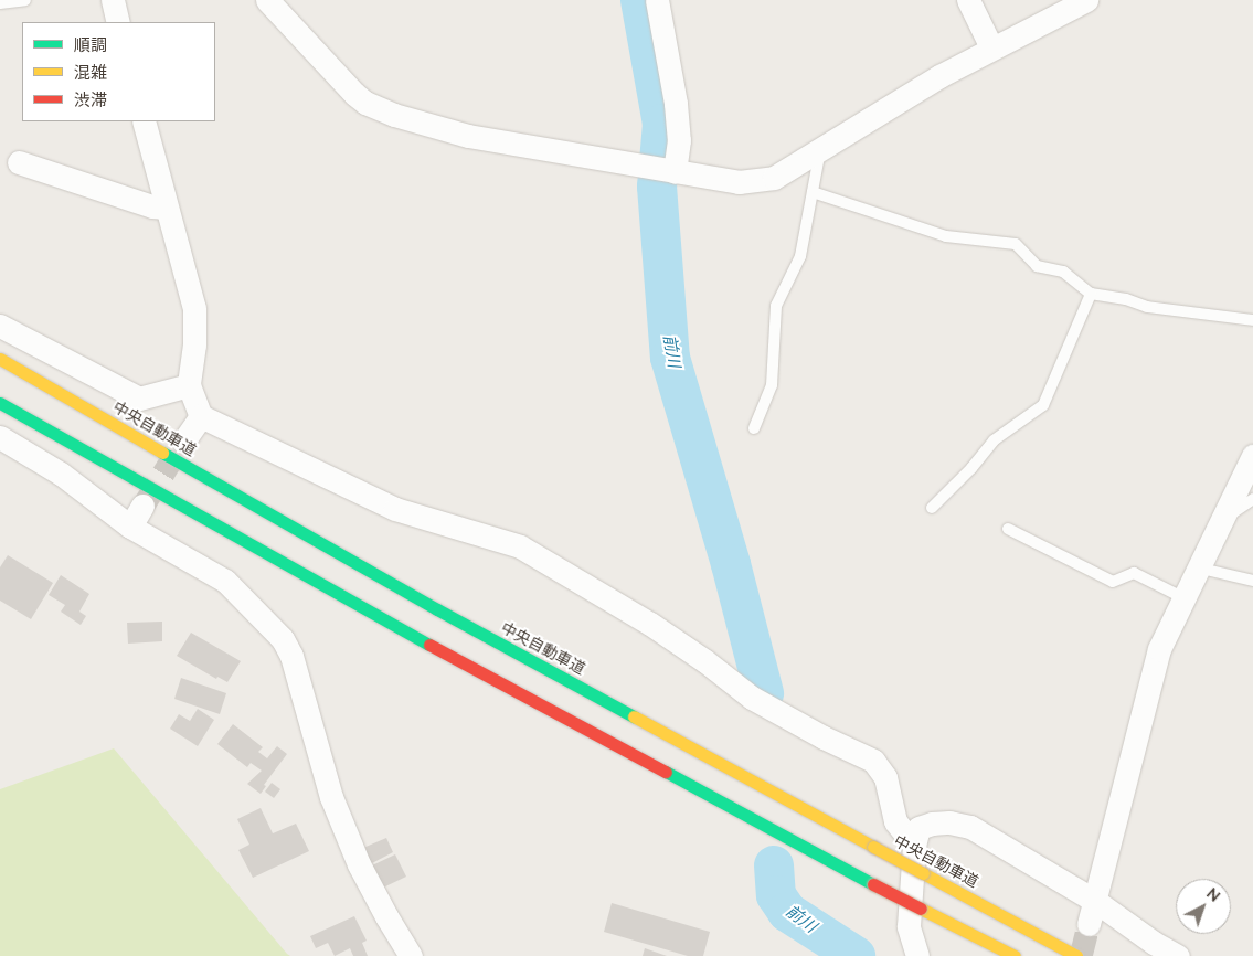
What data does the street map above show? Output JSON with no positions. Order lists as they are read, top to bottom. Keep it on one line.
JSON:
{"streets":{"highway":["中央自動車道"]},"water":["前川"],"legend":["順調","混雑","渋滞"],"north":"top right"}
